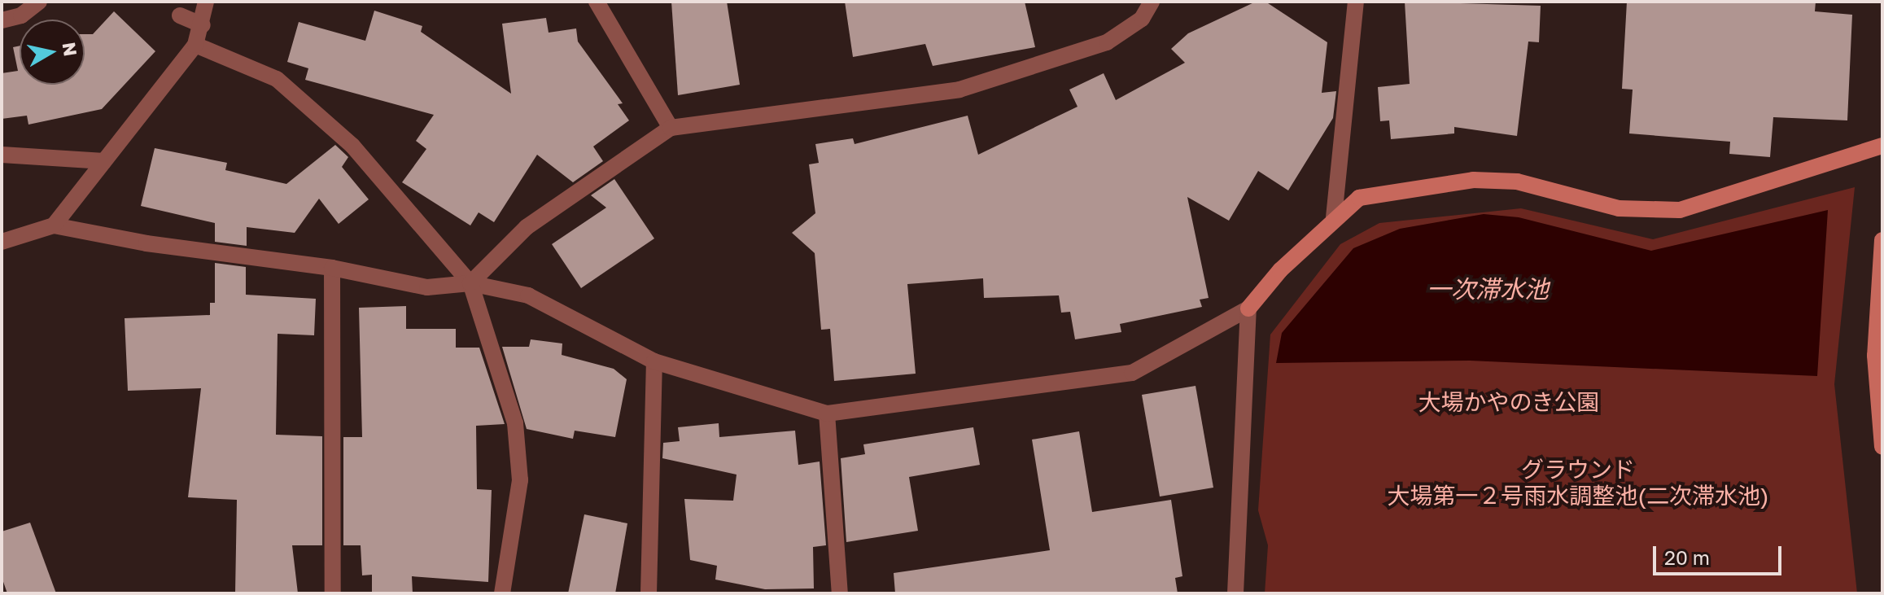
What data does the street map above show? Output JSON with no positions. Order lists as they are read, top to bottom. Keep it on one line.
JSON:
{"water":["一次滞水池"],"parks":["大場かやのき公園","グラウンド 大場第一２号雨水調整池(二次滞水池)"],"scale_bar":"20 m","north":"right"}
